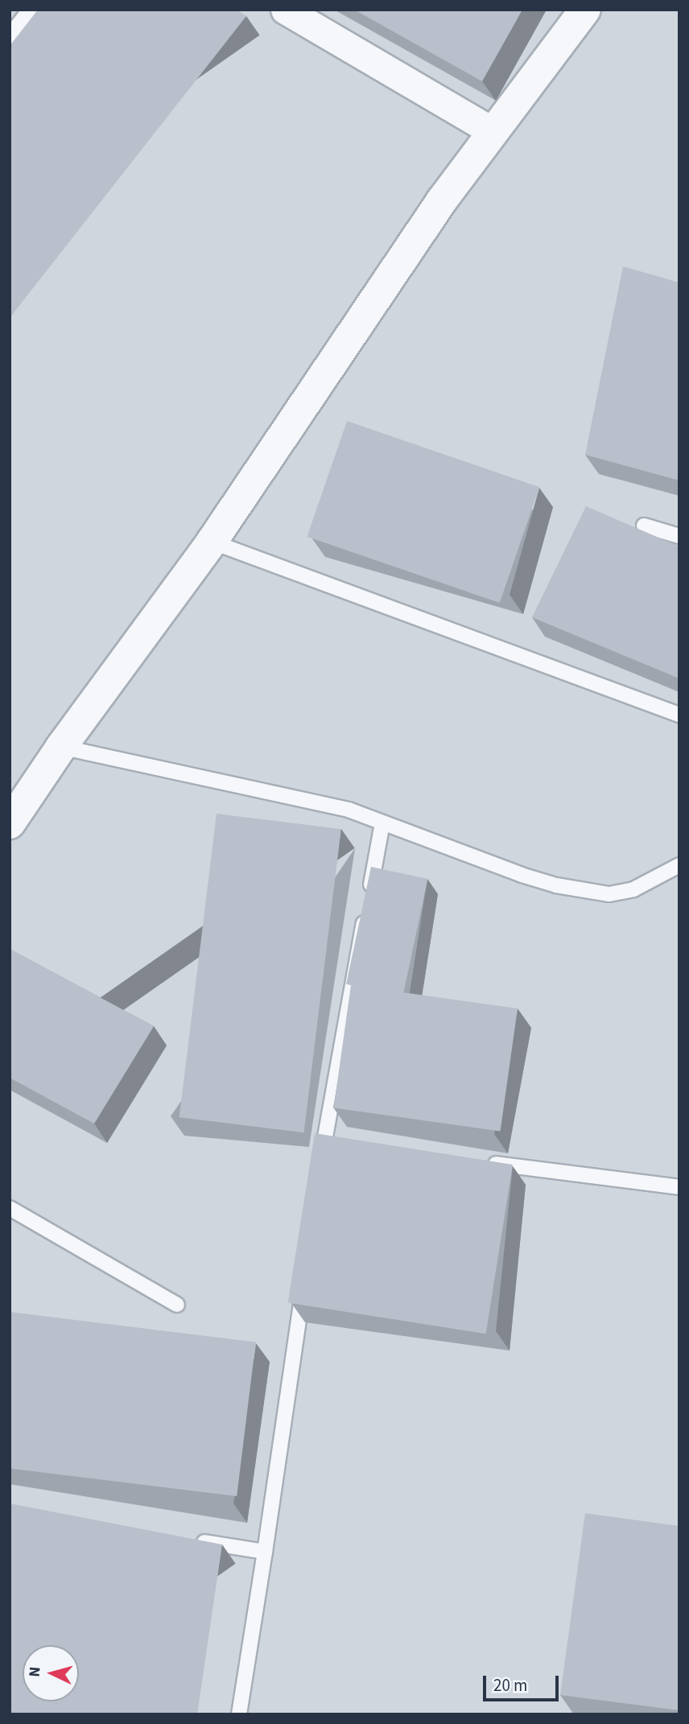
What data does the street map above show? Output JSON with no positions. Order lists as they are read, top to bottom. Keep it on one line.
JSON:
{"scale_bar":"20 m","north":"left"}
